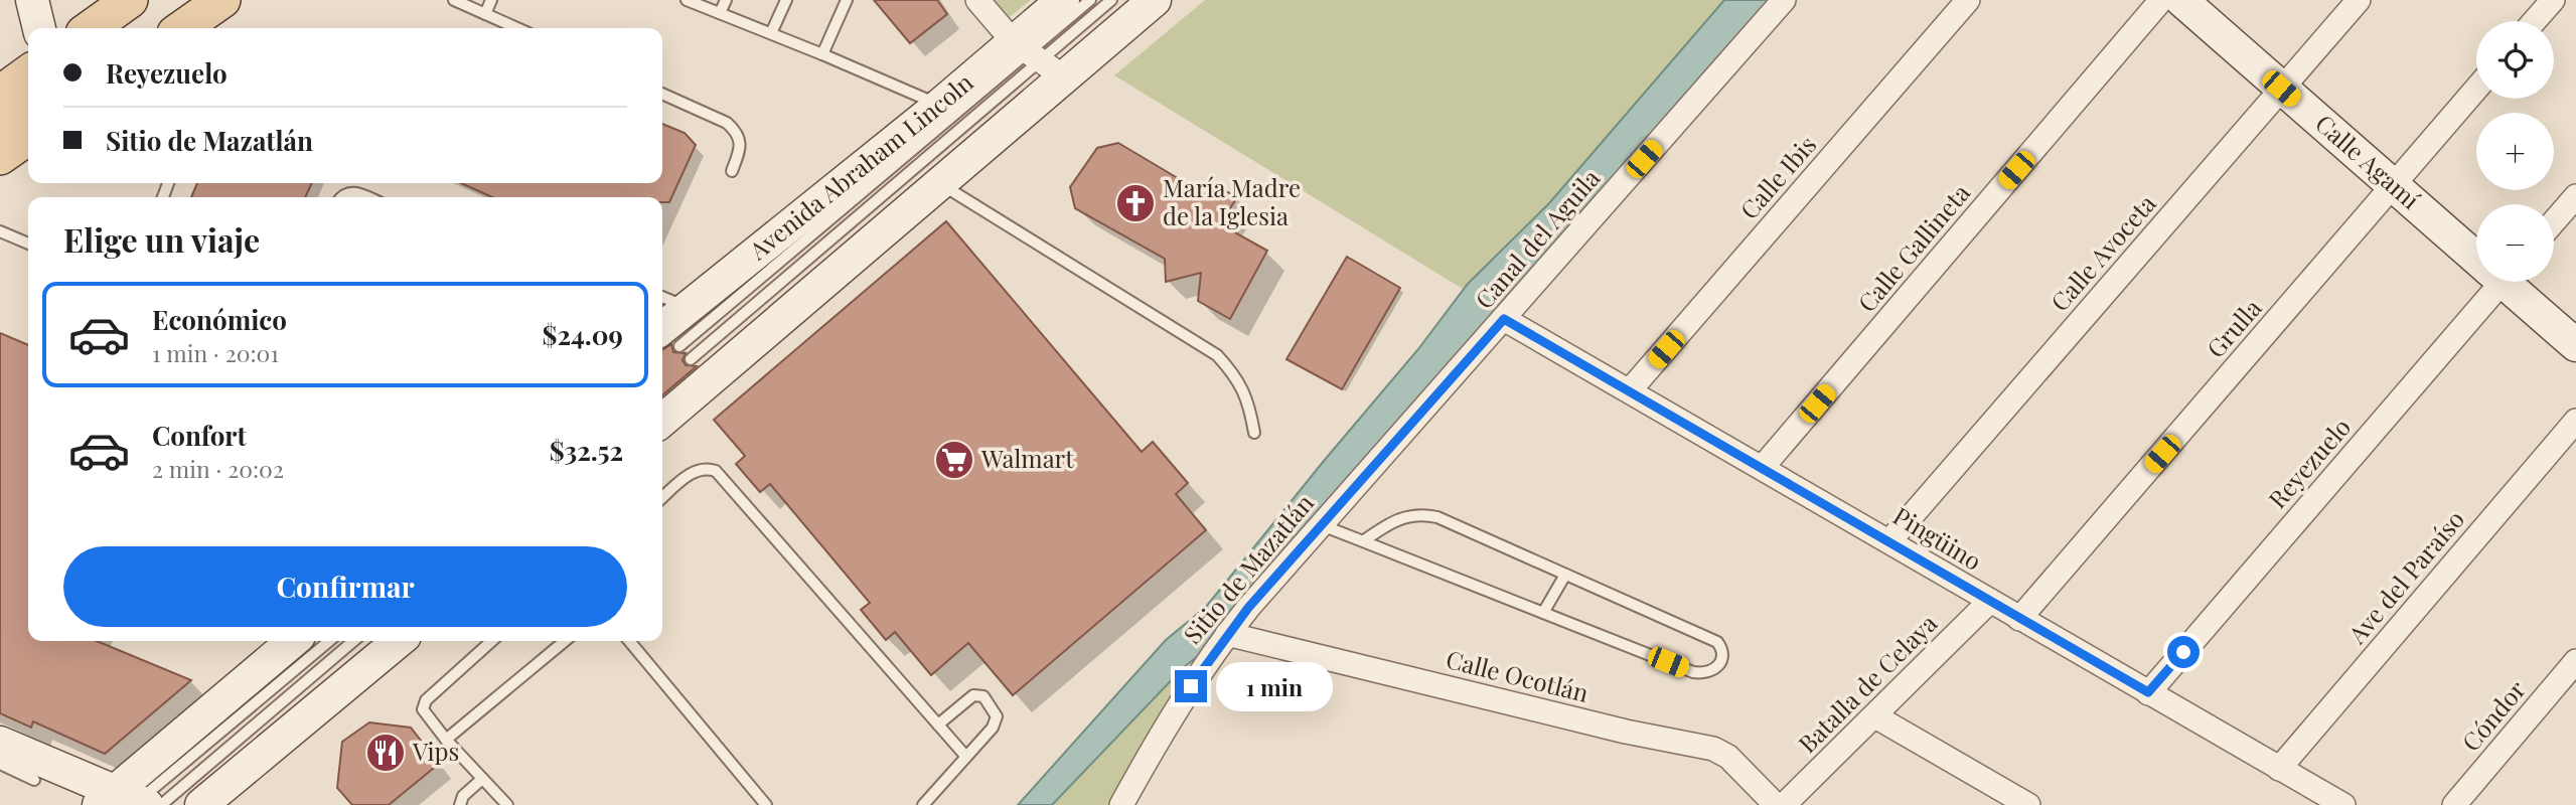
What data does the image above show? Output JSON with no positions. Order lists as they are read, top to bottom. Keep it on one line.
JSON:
{"streets":{"main road":["Calle Agamí","Avenida Abraham Lincoln"],"street":["Calle Ibis","Canal del Aguila","Calle Gallineta","Calle Avoceta","Grulla","Reyezuelo","Pingüino","Sitio de Mazatlán","Ave del Paraíso","Calle Ocotlán","Batalla de Celaya","Cóndor"]},"crossings":[["Calle Agamí","Calle Avoceta"],["Calle Agamí","Grulla"],["Calle Ibis","Pingüino"],["Canal del Aguila","Pingüino"],["Canal del Aguila","Sitio de Mazatlán"],["Calle Gallineta","Pingüino"],["Calle Avoceta","Pingüino"],["Grulla","Pingüino"],["Reyezuelo","Pingüino"],["Pingüino","Ave del Paraíso"],["Pingüino","Batalla de Celaya"],["Sitio de Mazatlán","Calle Ocotlán"]],"places":{"church":["María Madre de la Iglesia"],"supermarket":["Walmart"],"restaurant":["Vips"]},"page":{"map_buttons":["+","−"],"banner":["Reyezuelo","Sitio de Mazatlán"],"heading":"Elige un viaje","list":[{"name":"Económico","note":"1 min · 20:01","value":"$24.09"},{"name":"Confort","note":"2 min · 20:02","value":"$32.52"}],"buttons":"Confirmar","bubble":"1 min"}}
